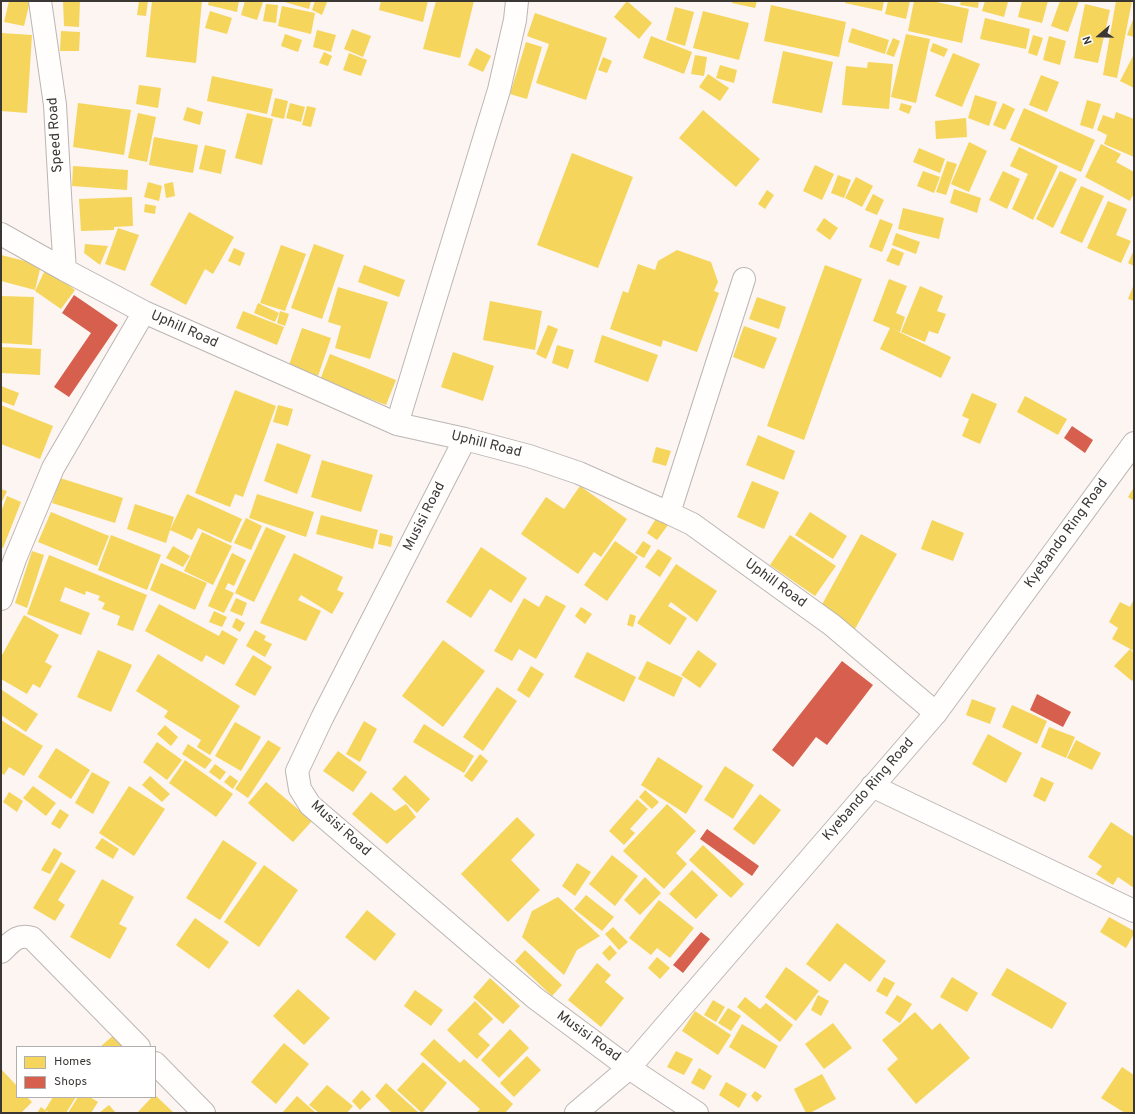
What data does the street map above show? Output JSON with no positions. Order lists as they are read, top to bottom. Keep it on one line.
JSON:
{"streets":{"street":["Speed Road","Uphill Road","Musisi Road","Kyebando Ring Road"]},"crossings":[["Speed Road","Uphill Road"],["Uphill Road","Musisi Road"],["Uphill Road","Kyebando Ring Road"],["Musisi Road","Kyebando Ring Road"]],"legend":["Homes","Shops"],"north":"left"}
